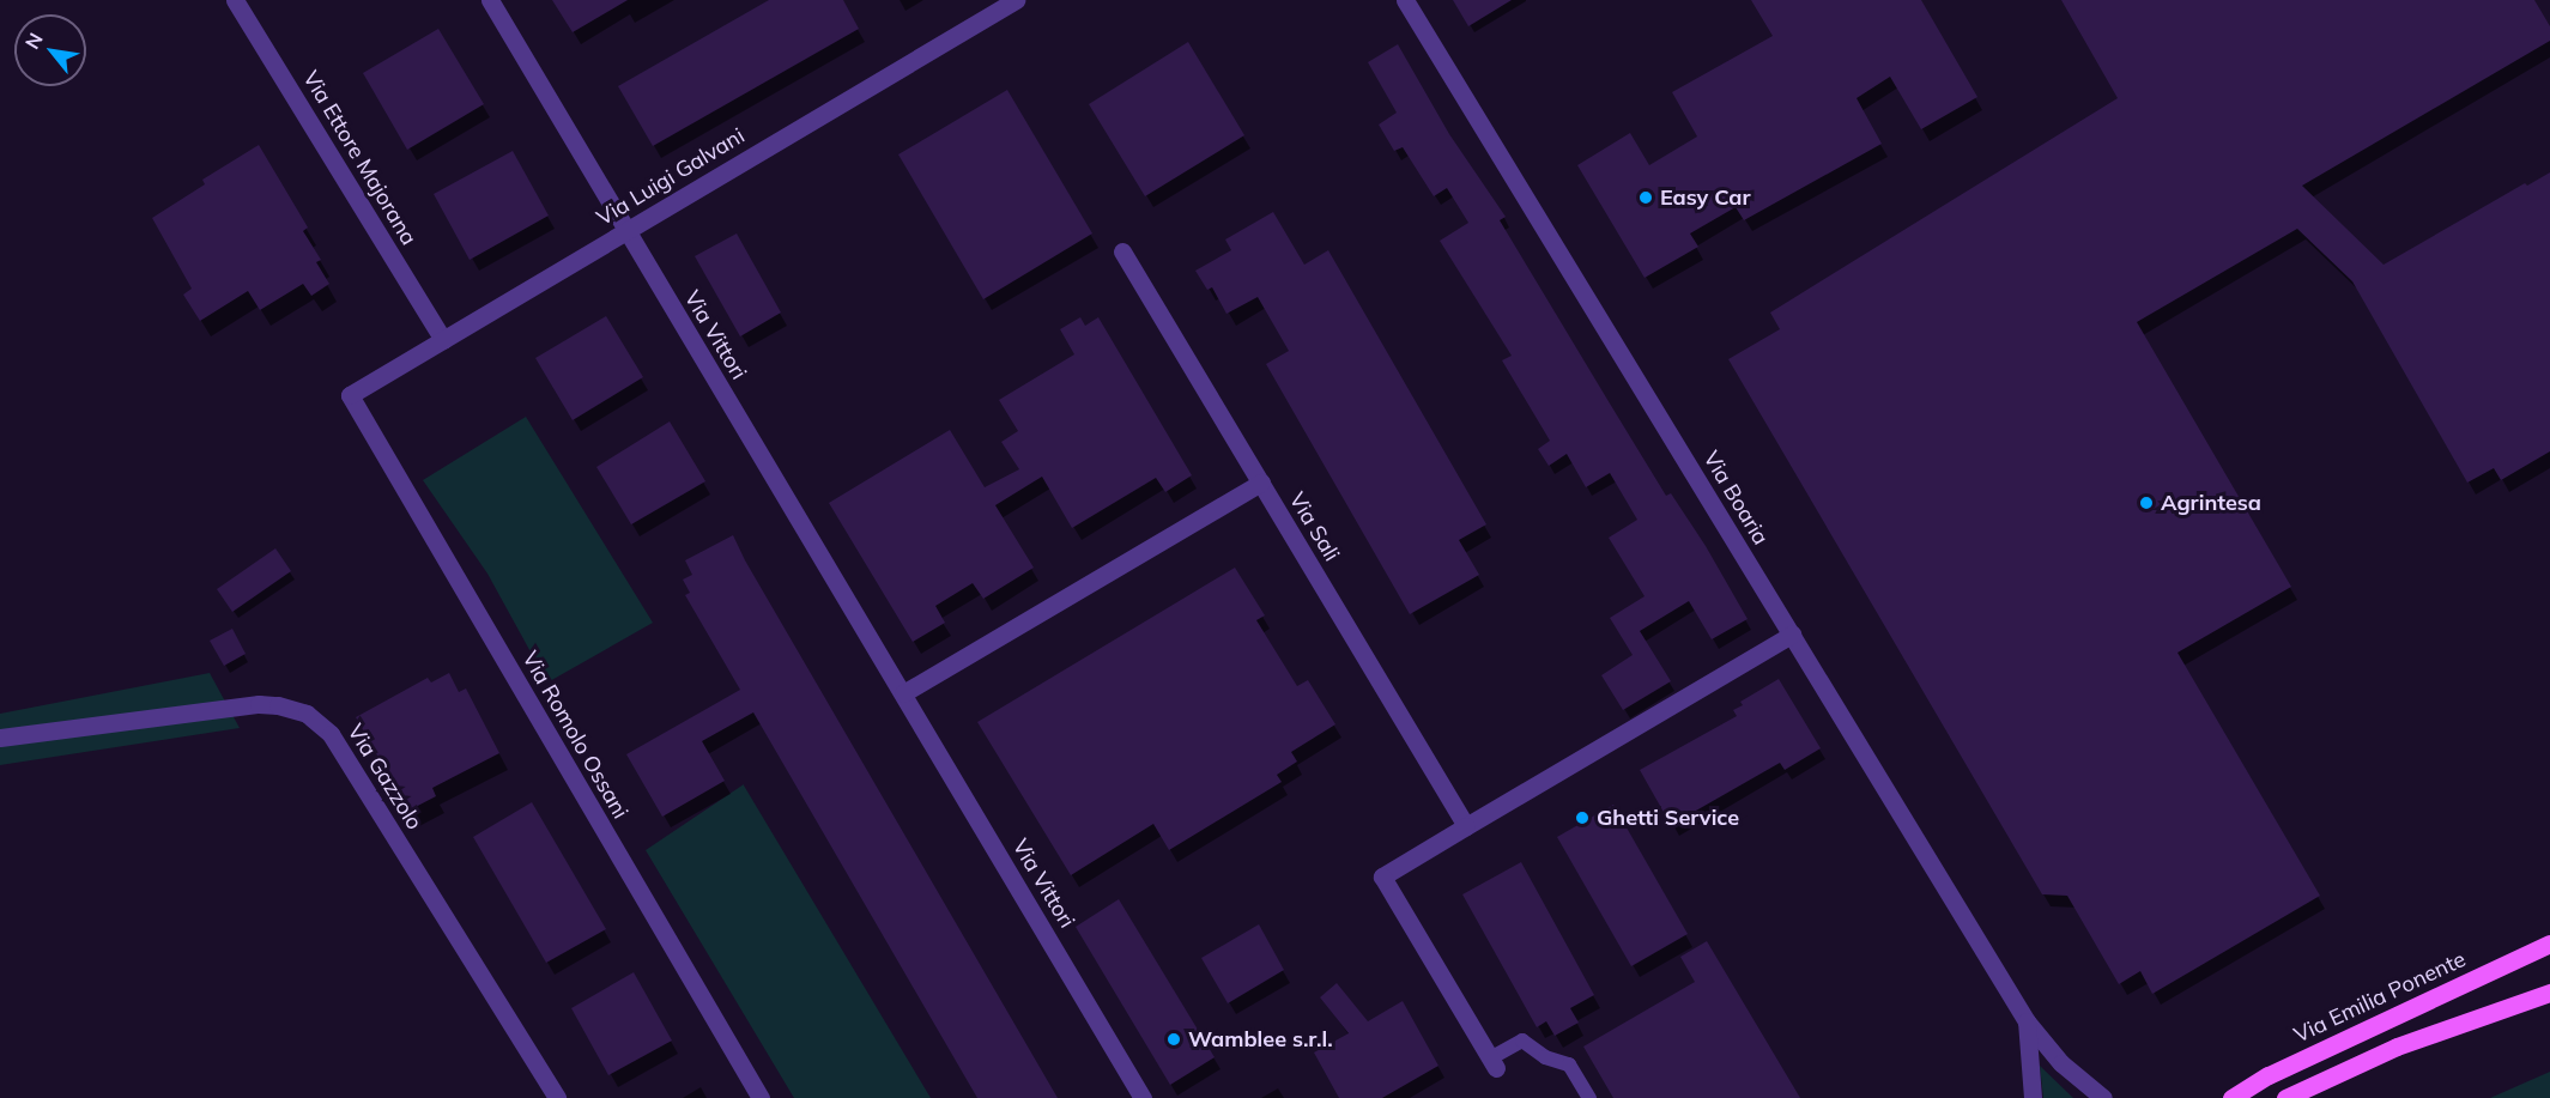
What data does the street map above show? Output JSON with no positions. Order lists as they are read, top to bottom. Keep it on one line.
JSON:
{"streets":{"main road":["Via Emilia Ponente"],"street":["Via Ettore Majorana","Via Luigi Galvani","Via Vittori","Via Boaria","Via Sali","Via Romolo Ossani","Via Gazzolo"]},"crossings":[["Via Ettore Majorana","Via Luigi Galvani"],["Via Luigi Galvani","Via Vittori"],["Via Luigi Galvani","Via Romolo Ossani"]],"places":["Easy Car","Agrintesa","Ghetti Service","Wamblee s.r.l."],"north":"top left"}
